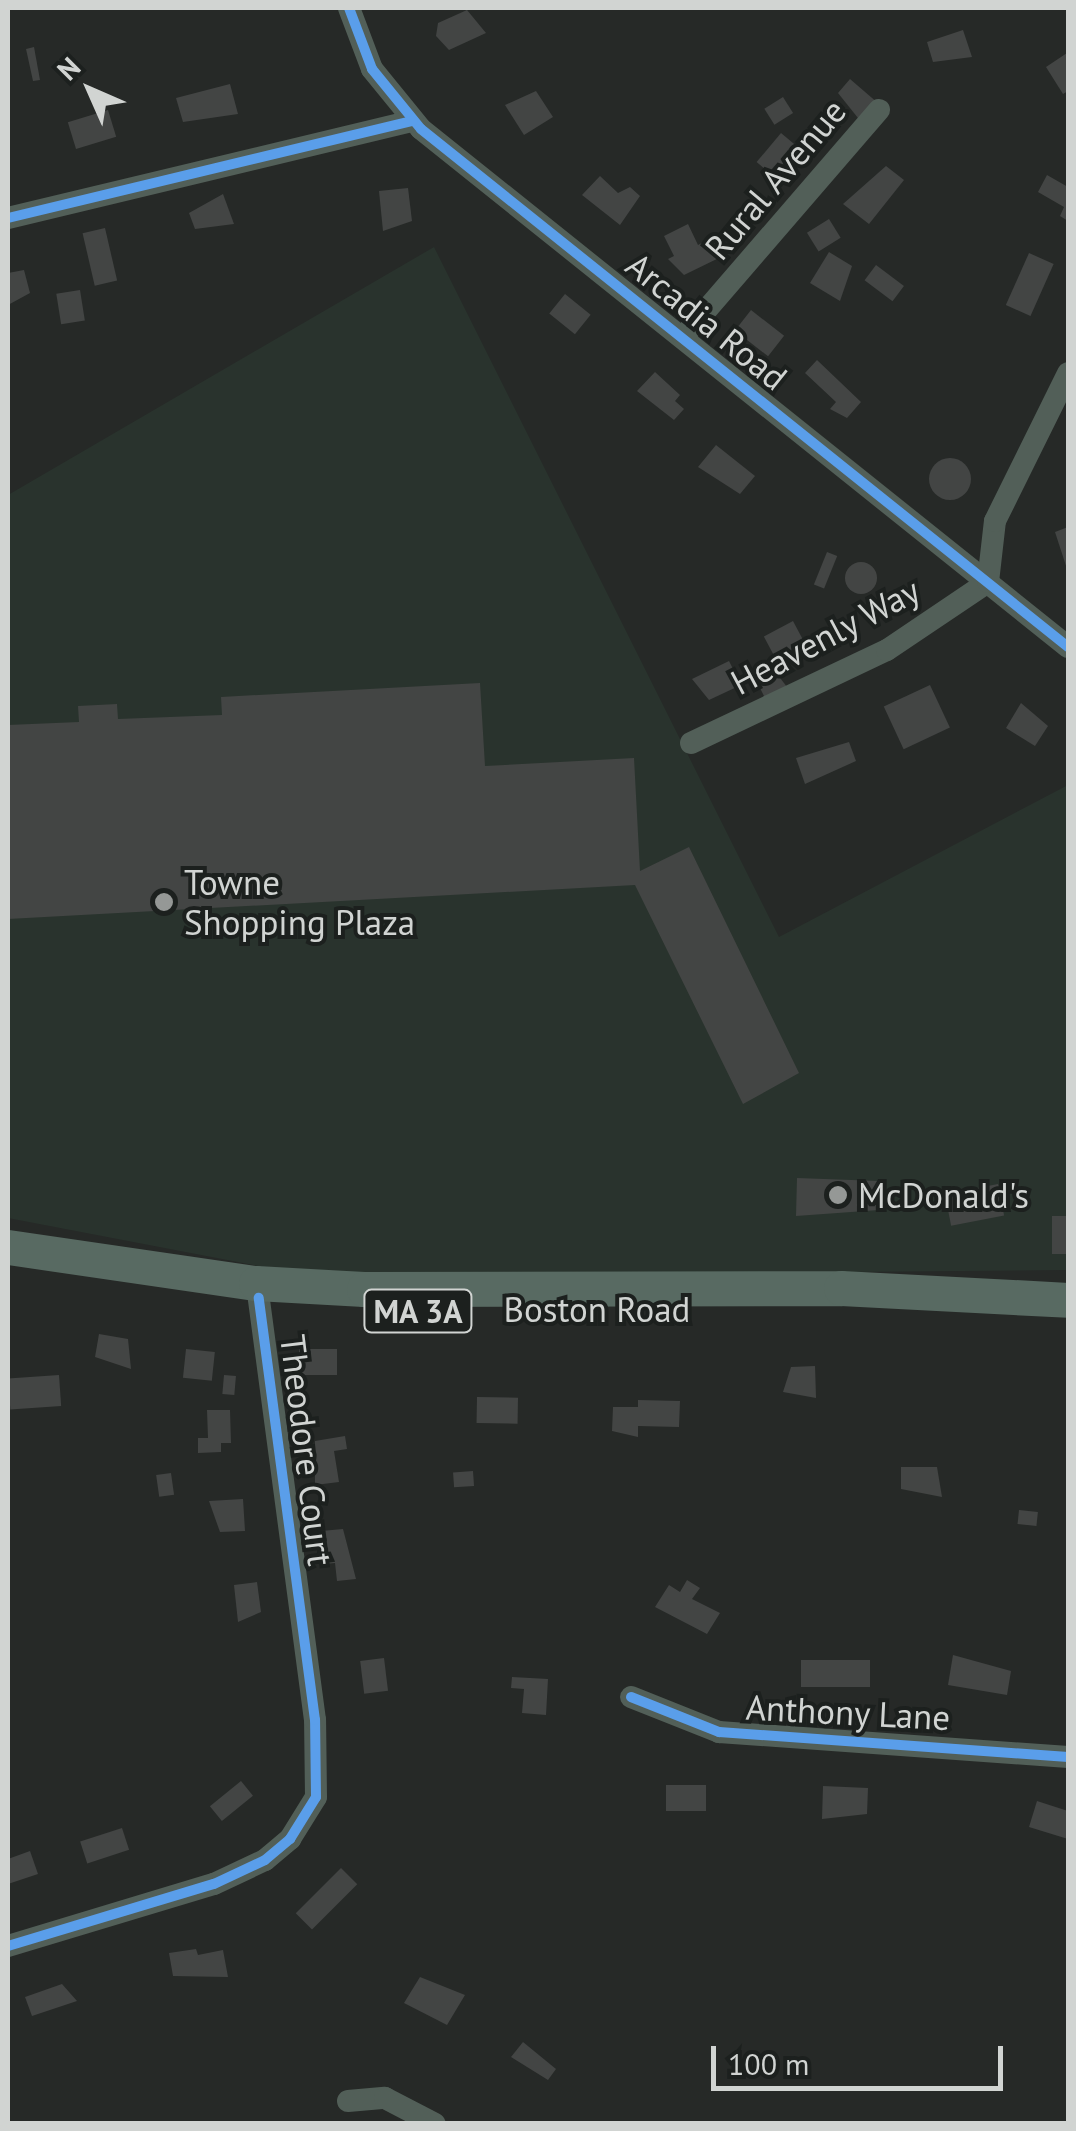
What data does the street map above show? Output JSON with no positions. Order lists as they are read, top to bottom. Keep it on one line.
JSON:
{"streets":{"main road":["Boston Road","MA 3A"],"street":["Rural Avenue","Arcadia Road","Heavenly Way","Theodore Court","Anthony Lane"]},"crossings":[["Rural Avenue","Arcadia Road"],["Arcadia Road","Heavenly Way"],["Boston Road","Theodore Court"]],"places":["Towne Shopping Plaza","McDonald's"],"scale_bar":"100 m","north":"top left"}
